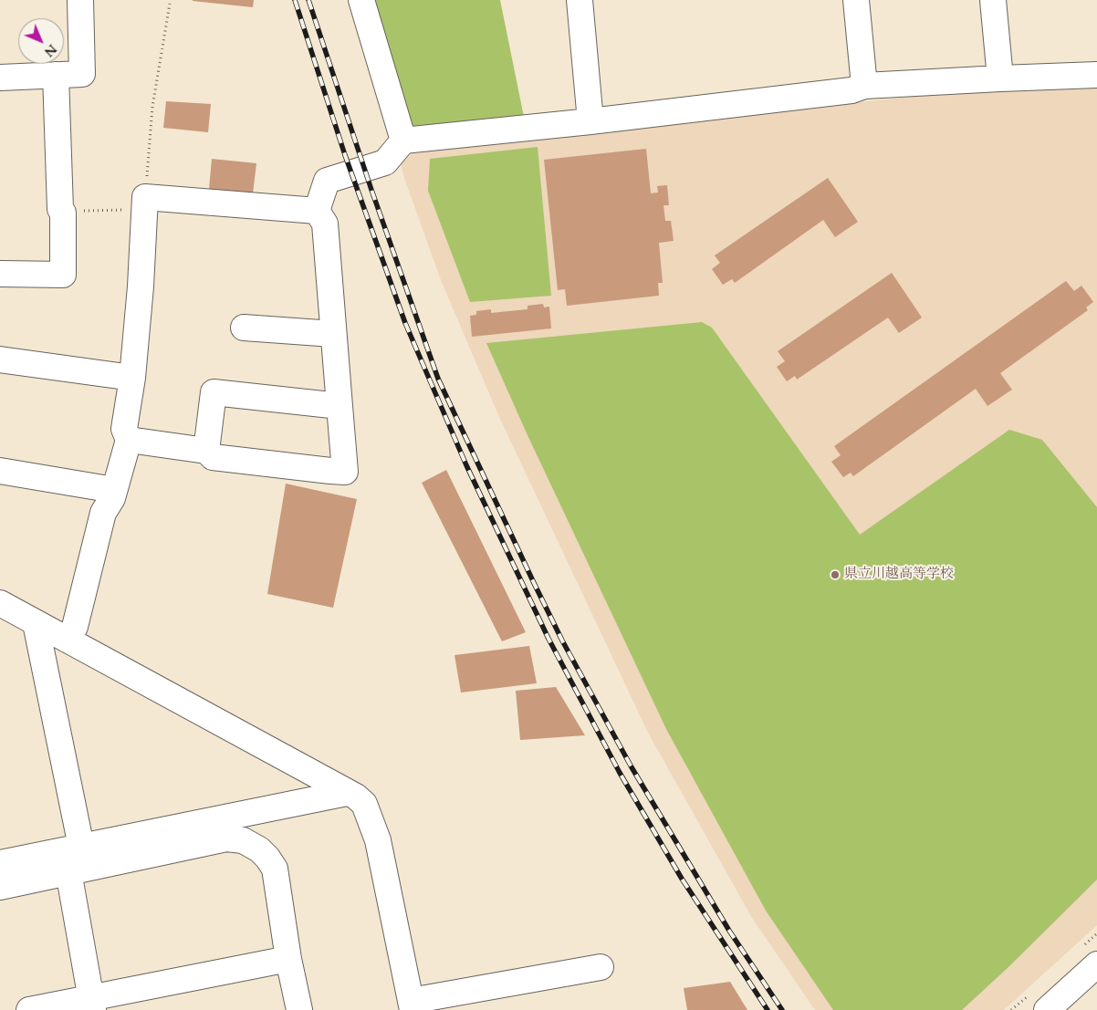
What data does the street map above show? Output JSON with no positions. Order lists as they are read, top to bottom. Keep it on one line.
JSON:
{"places":["県立川越高等学校"],"north":"bottom right"}
